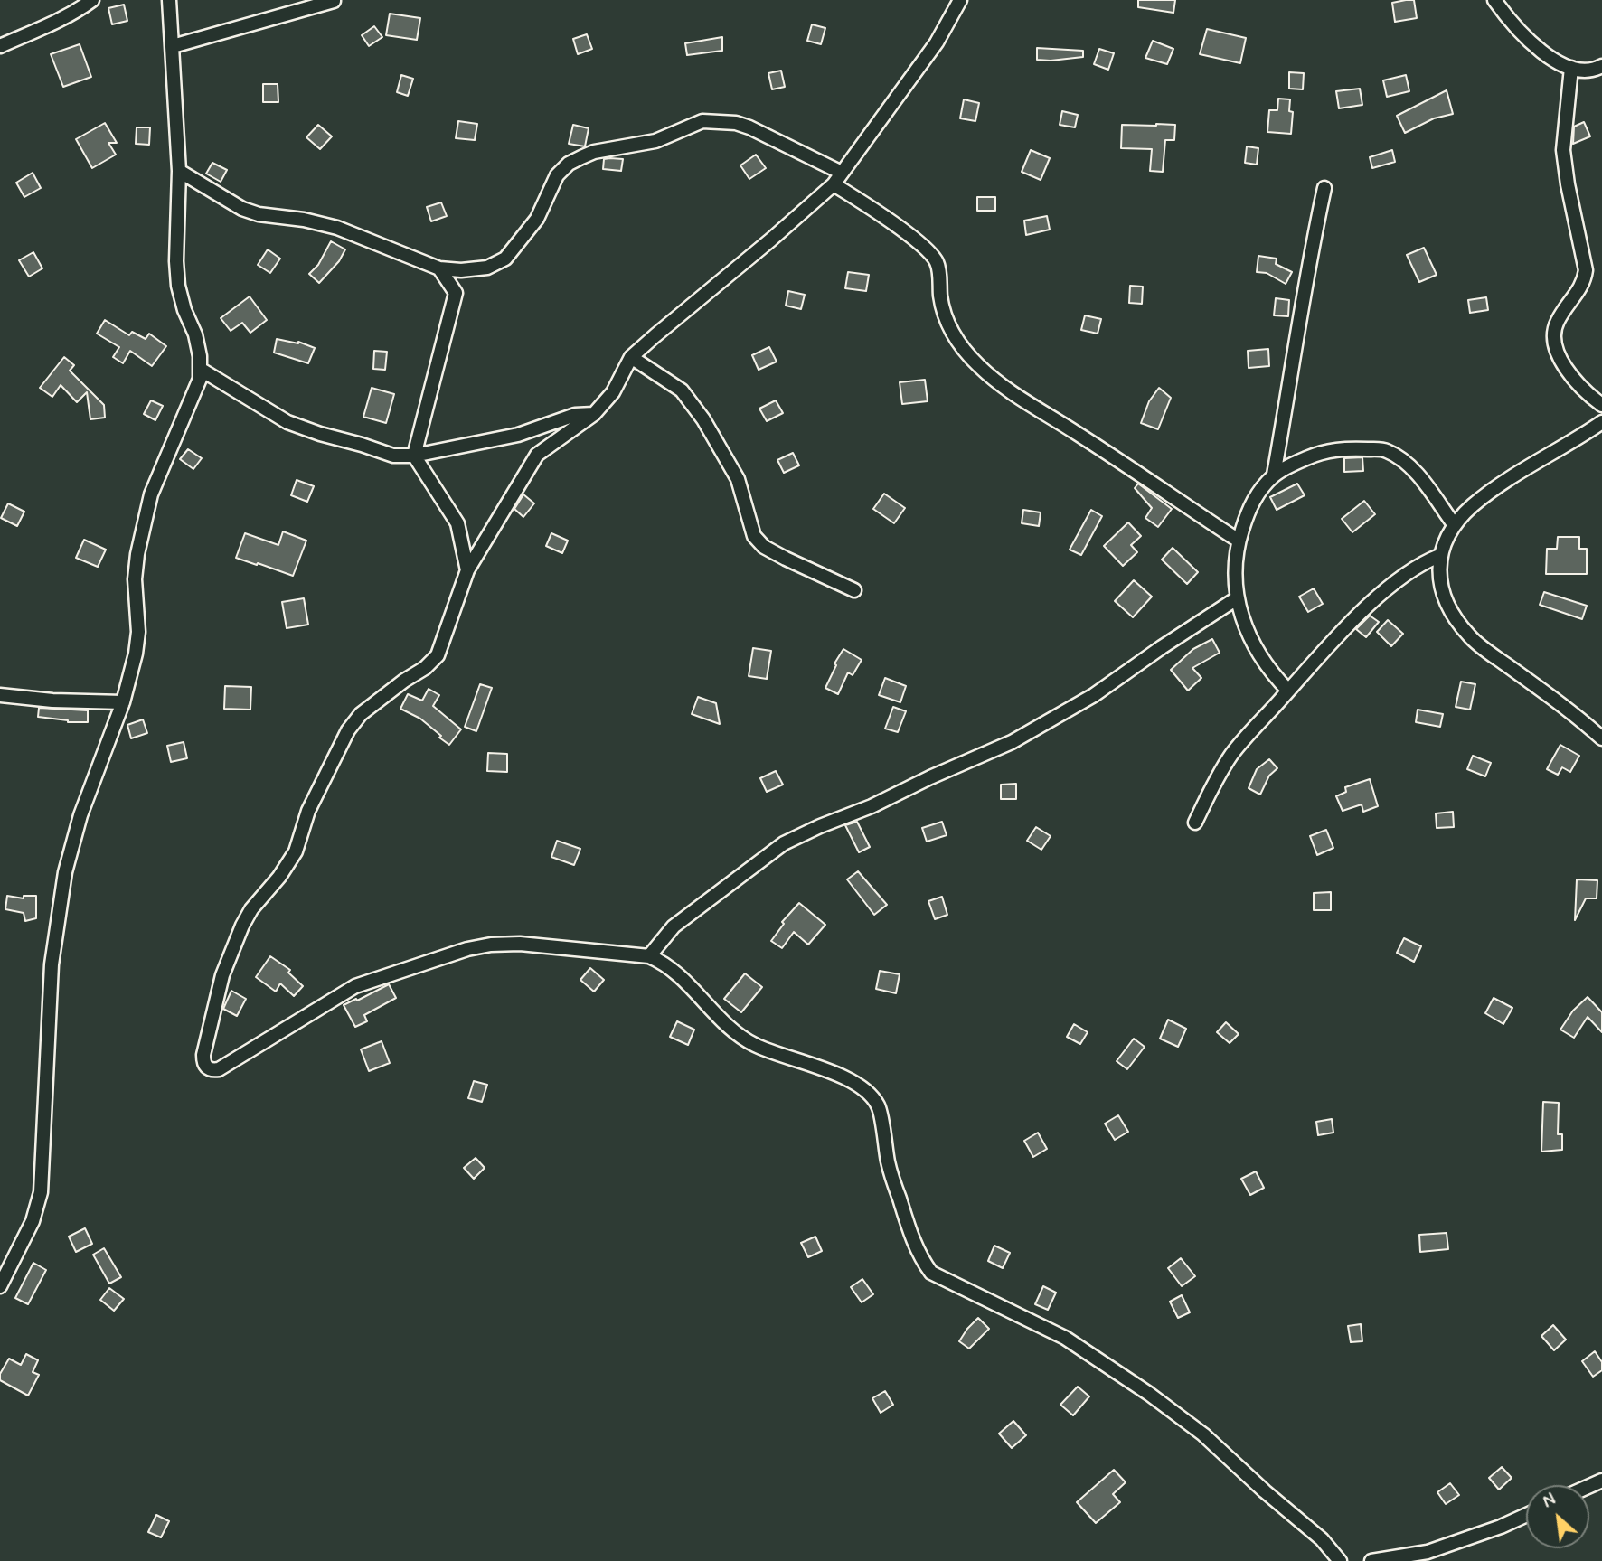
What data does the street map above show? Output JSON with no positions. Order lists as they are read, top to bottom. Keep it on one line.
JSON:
{"north":"top left"}
